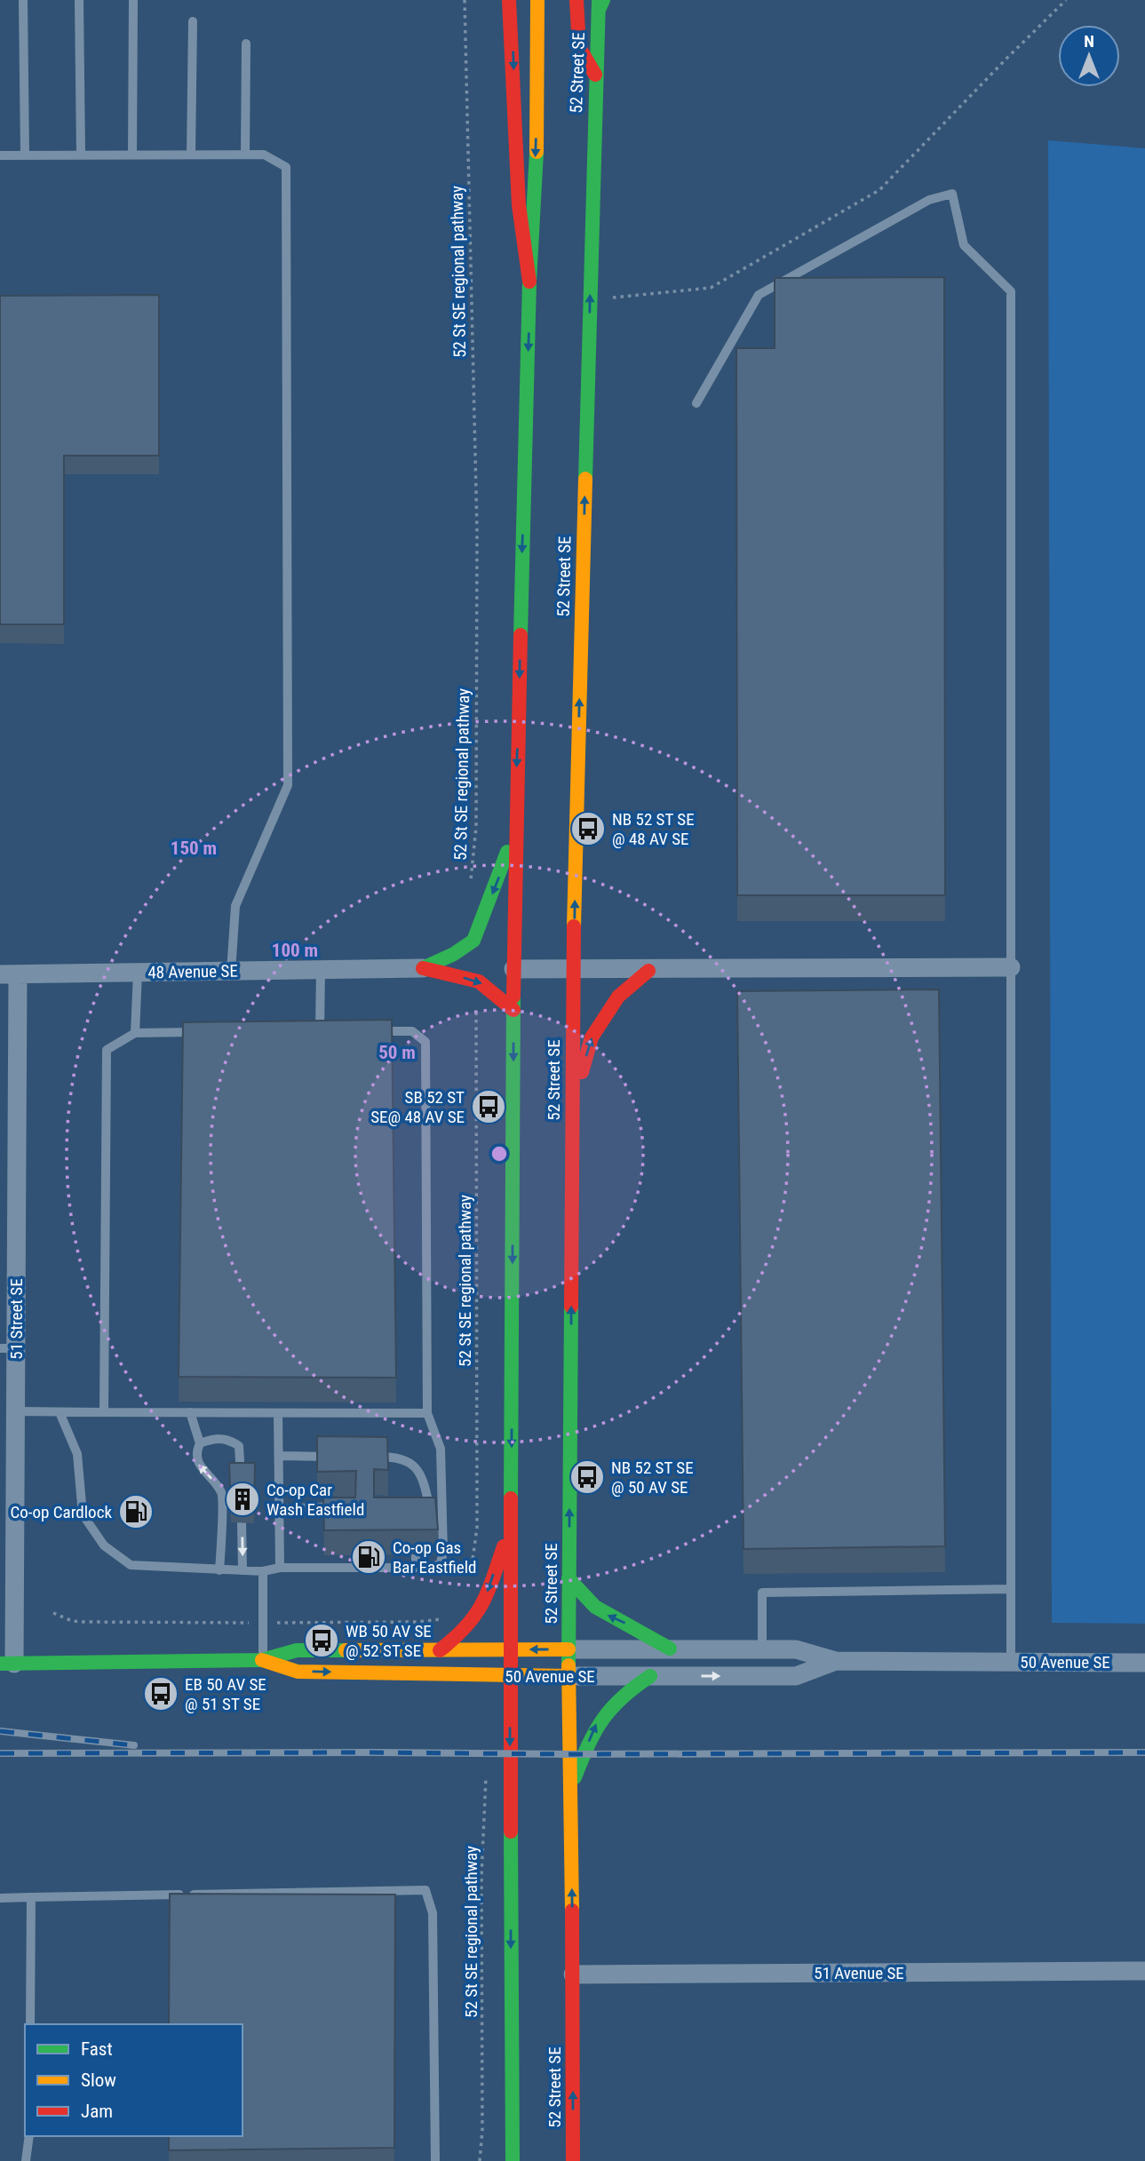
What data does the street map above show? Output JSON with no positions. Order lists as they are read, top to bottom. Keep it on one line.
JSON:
{"streets":{"main road":["52 Street SE","50 Avenue SE"],"street":["48 Avenue SE","51 Street SE","51 Avenue SE"],"path":["52 St SE regional pathway"]},"crossings":[["52 Street SE","50 Avenue SE"],["52 Street SE","51 Avenue SE"],["48 Avenue SE","51 Street SE"],["51 Street SE","50 Avenue SE"]],"places":{"bus stop":["NB 52 ST SE @ 48 AV SE","SB 52 ST SE@ 48 AV SE","NB 52 ST SE @ 50 AV SE","WB 50 AV SE @ 52 ST SE","EB 50 AV SE @ 51 ST SE"],"building":["Co-op Car Wash Eastfield"],"fuel station":["Co-op Cardlock","Co-op Gas Bar Eastfield"]},"legend":["Fast","Slow","Jam"],"north":"top","rings":["150 m","100 m","50 m"]}
